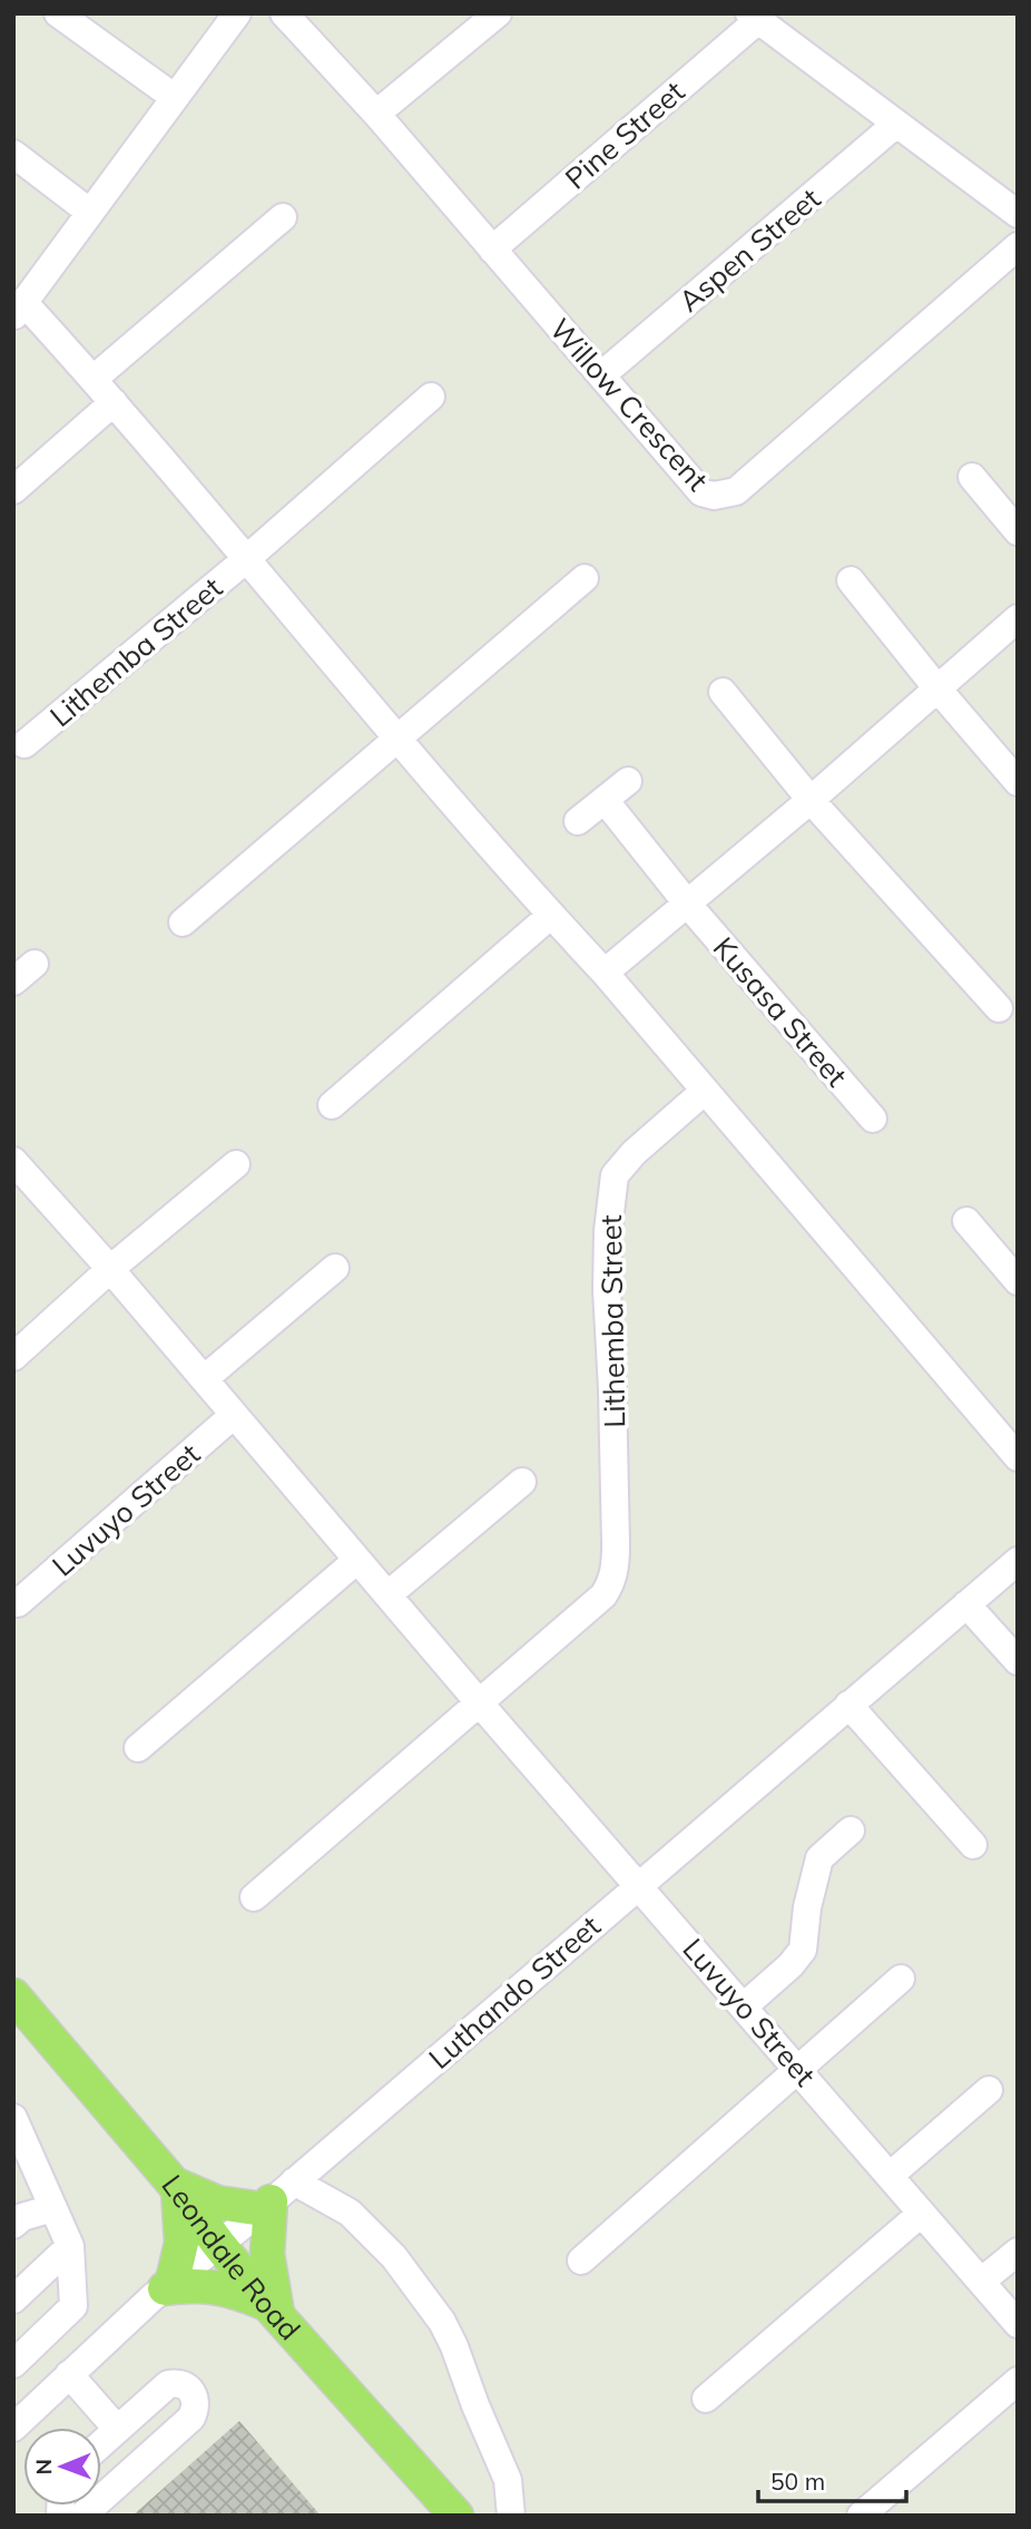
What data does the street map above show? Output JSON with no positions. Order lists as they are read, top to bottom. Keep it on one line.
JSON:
{"streets":{"main road":["Leondale Road"],"street":["Pine Street","Aspen Street","Willow Crescent","Lithemba Street","Kusasa Street","Luvuyo Street","Luthando Street"]},"crossings":[["Pine Street","Willow Crescent"],["Aspen Street","Willow Crescent"],["Lithemba Street","Luvuyo Street"],["Luvuyo Street","Luthando Street"],["Luthando Street","Leondale Road"]],"scale_bar":"50 m","north":"left"}
